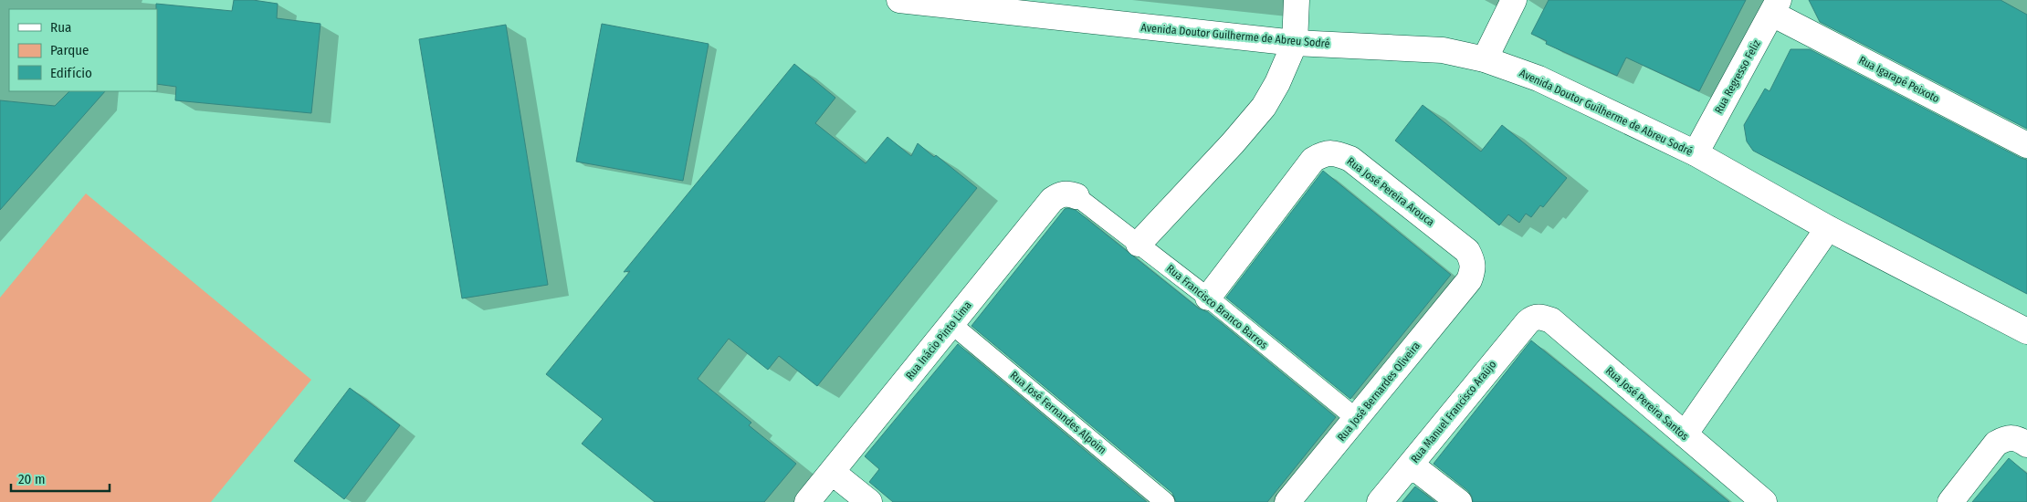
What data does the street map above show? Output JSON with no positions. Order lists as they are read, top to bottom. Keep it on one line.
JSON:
{"streets":{"street":["Avenida Doutor Guilherme de Abreu Sodré","Rua Regresso Feliz","Rua Igarapé Peixoto","Rua José Pereira Arouca","Rua Inácio Pinto Lima","Rua José Bernardes Oliveira","Rua José Pereira Santos","Rua Manuel Francisco Araújo"],"lane":["Rua Francisco Branco Barros","Rua José Fernandes Alpoim"]},"crossings":[["Avenida Doutor Guilherme de Abreu Sodré","Rua Regresso Feliz"],["Rua Regresso Feliz","Rua Igarapé Peixoto"],["Rua José Pereira Arouca","Rua Francisco Branco Barros"],["Rua José Pereira Arouca","Rua José Bernardes Oliveira"],["Rua Francisco Branco Barros","Rua Inácio Pinto Lima"],["Rua Francisco Branco Barros","Rua José Bernardes Oliveira"],["Rua Inácio Pinto Lima","Rua José Fernandes Alpoim"],["Rua José Pereira Santos","Rua Manuel Francisco Araújo"]],"legend":["Rua","Parque","Edifício"],"scale_bar":"20 m"}
